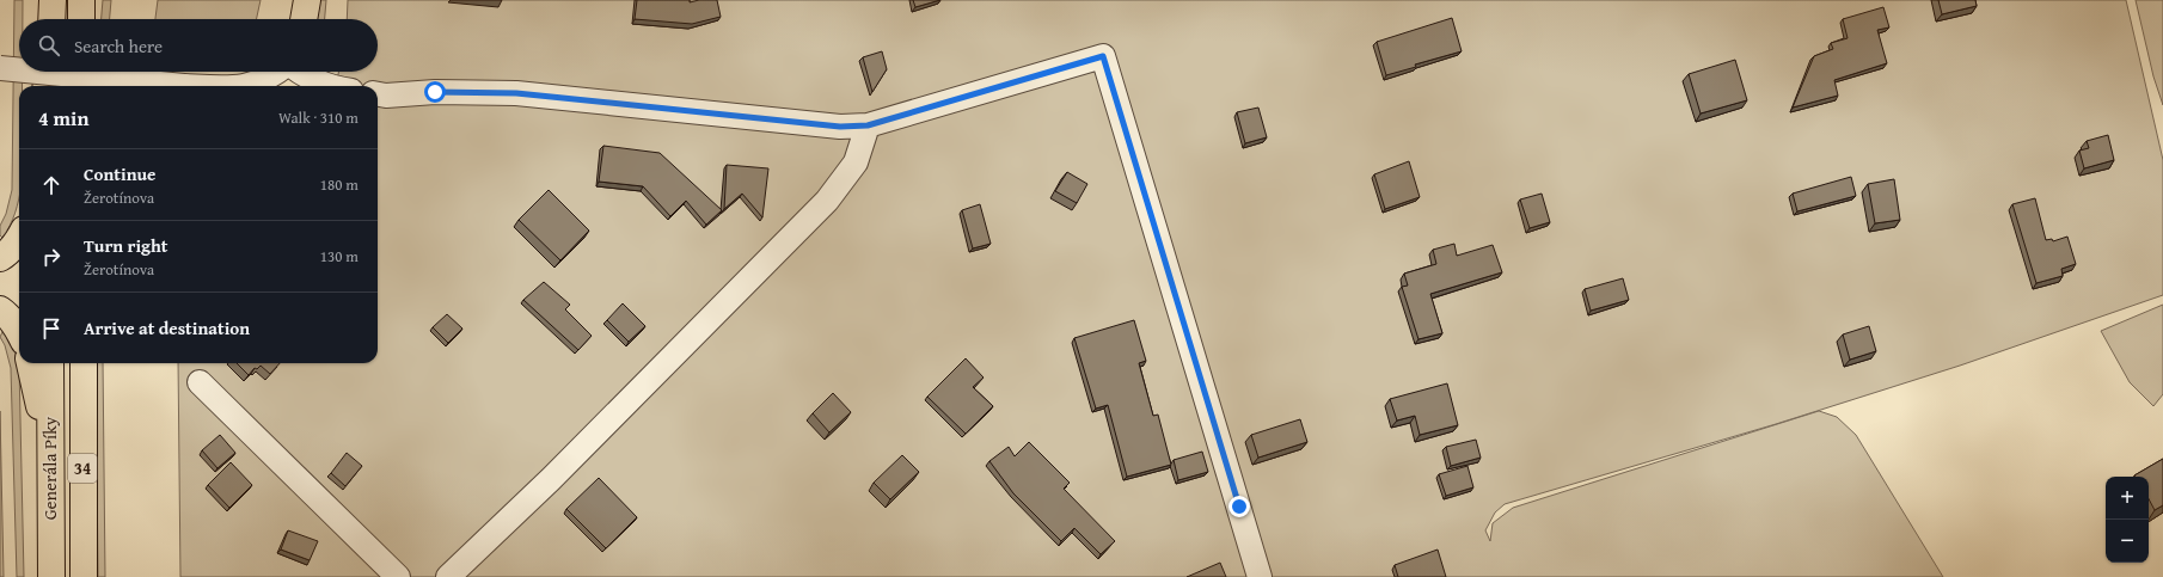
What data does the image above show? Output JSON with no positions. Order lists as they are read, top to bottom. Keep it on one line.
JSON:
{"streets":{"highway":["Generála Píky","34"]},"page":{"search":"Search here","heading":["4 min","Walk · 310 m"],"list":[["Continue","Žerotínova","180 m"],["Turn right","Žerotínova","130 m"],"Arrive at destination"],"map_buttons":["+","−"]}}
